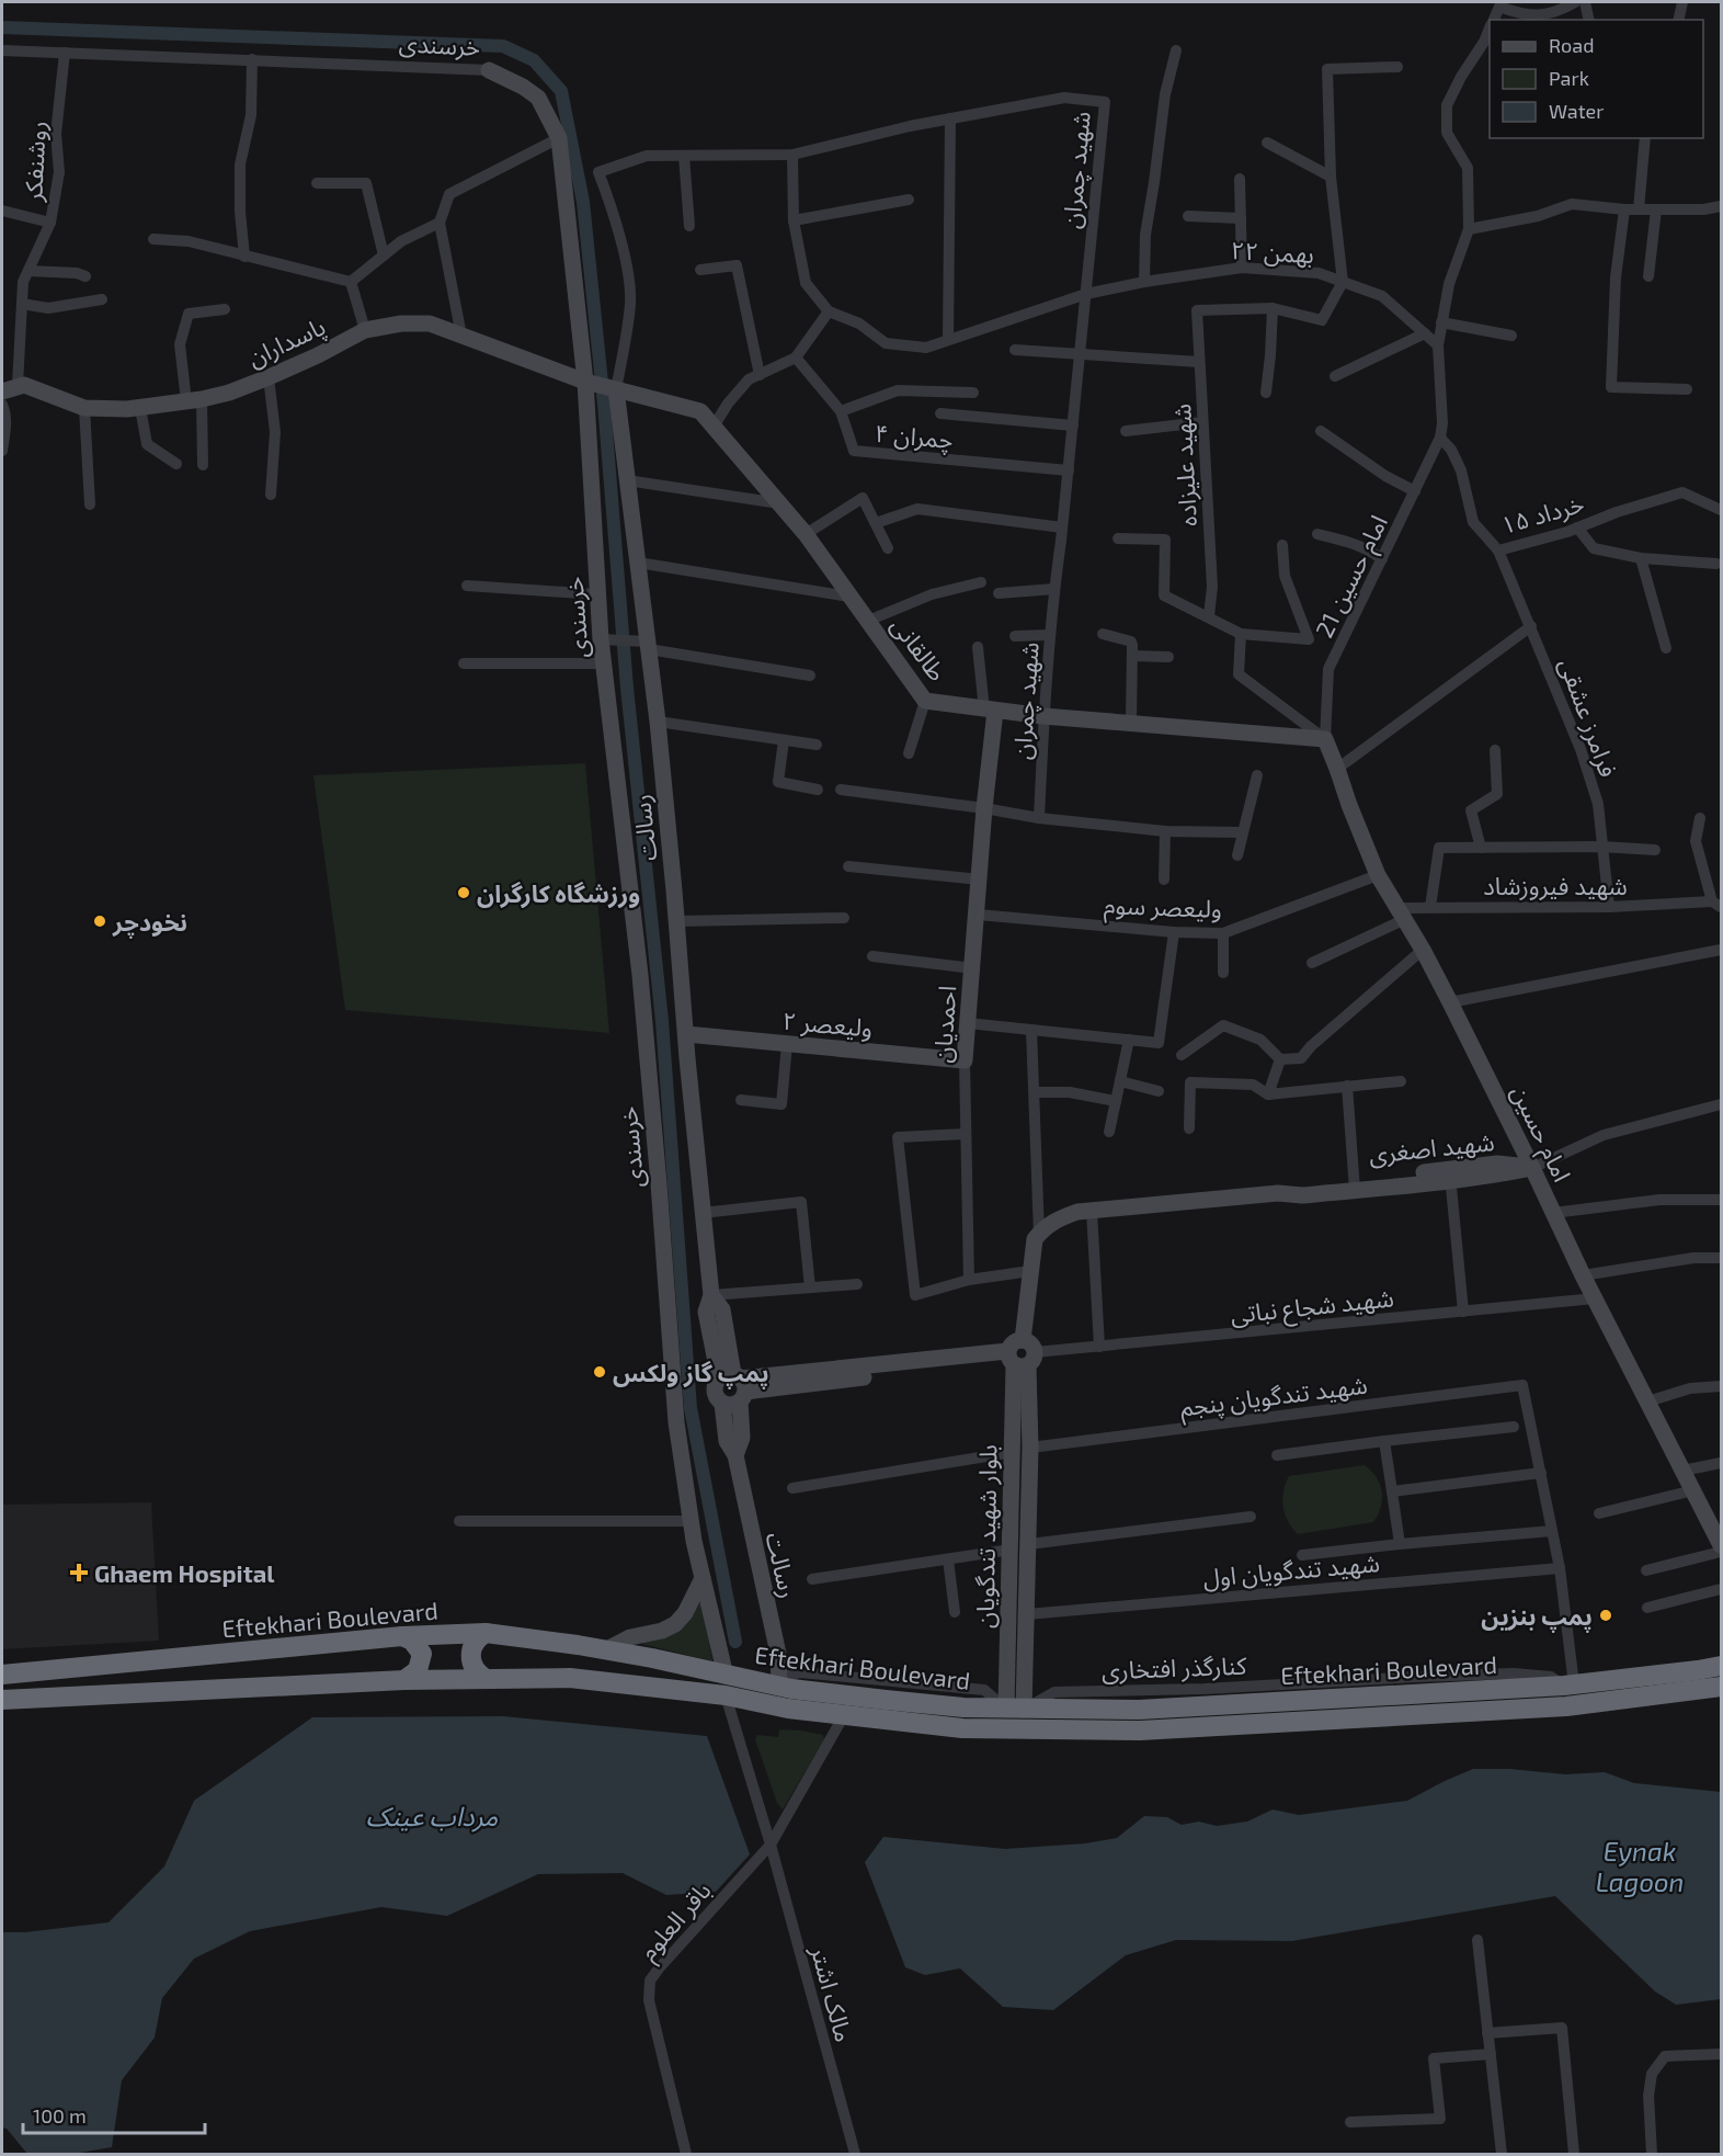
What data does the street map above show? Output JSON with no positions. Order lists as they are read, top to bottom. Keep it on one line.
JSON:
{"streets":{"highway":["Eftekhari Boulevard"],"street":["خرسندی","روشنفکر","شهید چمران","۲۲ بهمن","پاسداران","چمران ۴","شهید علیزاده","۱۵ خرداد","امام حسین 21","طالقانی","فرامرز عشقی","رسالت","شهید فیروزشاد","ولیعصر سوم","ولیعصر ۲","احمدیان","امام حسین","شهید اصغری","شهید شجاع نباتی","شهید تندگویان پنجم","بلوار شهید تندگویان","شهید تندگویان اول","باقر العلوم","مالک اشتر"]},"crossings":[["خرسندی","روشنفکر"],["خرسندی","پاسداران"],["خرسندی","Eftekhari Boulevard"],["روشنفکر","پاسداران"],["شهید چمران","۲۲ بهمن"],["شهید چمران","چمران ۴"],["شهید چمران","طالقانی"],["شهید چمران","رسالت"],["۱۵ خرداد","امام حسین 21"],["۱۵ خرداد","فرامرز عشقی"],["امام حسین 21","طالقانی"],["امام حسین 21","امام حسین"],["طالقانی","رسالت"],["طالقانی","احمدیان"],["طالقانی","امام حسین"],["فرامرز عشقی","شهید فیروزشاد"],["رسالت","ولیعصر ۲"],["رسالت","Eftekhari Boulevard"],["شهید فیروزشاد","امام حسین"],["ولیعصر سوم","احمدیان"],["ولیعصر سوم","امام حسین"],["ولیعصر ۲","احمدیان"],["امام حسین","شهید اصغری"],["امام حسین","شهید شجاع نباتی"],["شهید شجاع نباتی","بلوار شهید تندگویان"],["شهید تندگویان پنجم","بلوار شهید تندگویان"],["بلوار شهید تندگویان","شهید تندگویان اول"],["بلوار شهید تندگویان","Eftekhari Boulevard"],["Eftekhari Boulevard","باقر العلوم"],["باقر العلوم","مالک اشتر"]],"water":["مرداب عینک","Eynak Lagoon"],"places":{"other":["ورزشگاه کارگران","نخودچر","پمپ گاز ولکس","پمپ بنزین"],"health":["Ghaem Hospital"]},"legend":["Road","Park","Water"],"scale_bar":"100 m"}
